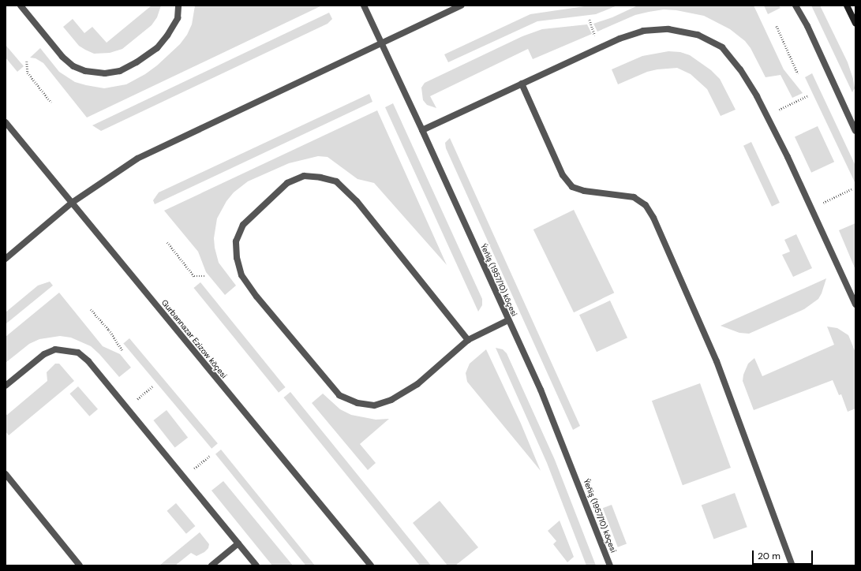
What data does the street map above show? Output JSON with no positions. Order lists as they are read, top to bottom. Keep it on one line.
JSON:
{"streets":{"street":["Ýeňiş (1957/10) köçesi","Gurbannazar Ezizow köçesi"]},"scale_bar":"20 m"}
